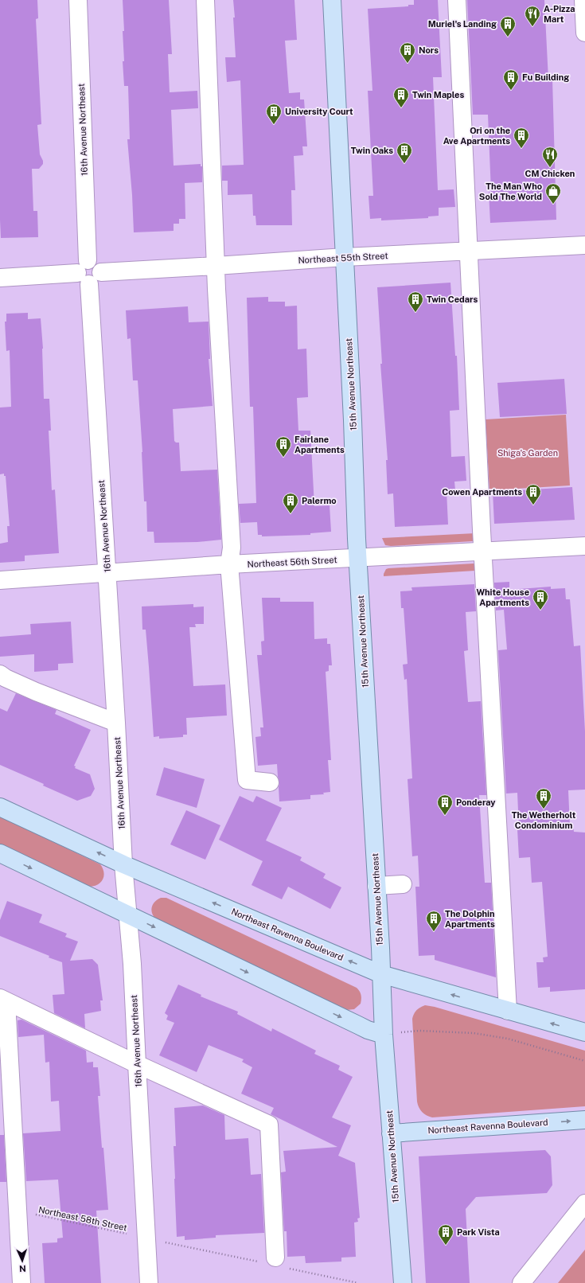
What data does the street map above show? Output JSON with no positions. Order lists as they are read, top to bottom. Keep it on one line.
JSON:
{"streets":{"main road":["15th Avenue Northeast","Northeast Ravenna Boulevard"],"street":["16th Avenue Northeast","Northeast 55th Street","Northeast 56th Street"],"path":["Northeast 58th Street"]},"crossings":[["16th Avenue Northeast","Northeast 55th Street"],["16th Avenue Northeast","Northeast 56th Street"],["16th Avenue Northeast","Northeast Ravenna Boulevard"],["Northeast 55th Street","15th Avenue Northeast"],["15th Avenue Northeast","Northeast 56th Street"],["15th Avenue Northeast","Northeast Ravenna Boulevard"]],"parks":["Shiga's Garden"],"places":{"restaurant":["A-Pizza Mart","CM Chicken"],"building":["Muriel's Landing","Nors","Fu Building","Twin Maples","University Court","Ori on the Ave Apartments","Twin Oaks","Twin Cedars","Fairlane Apartments","Cowen Apartments","Palermo","White House Apartments","The Wetherholt Condominium","Ponderay","The Dolphin Apartments","Park Vista"],"shop":["The Man Who Sold The World"]},"north":"bottom"}
